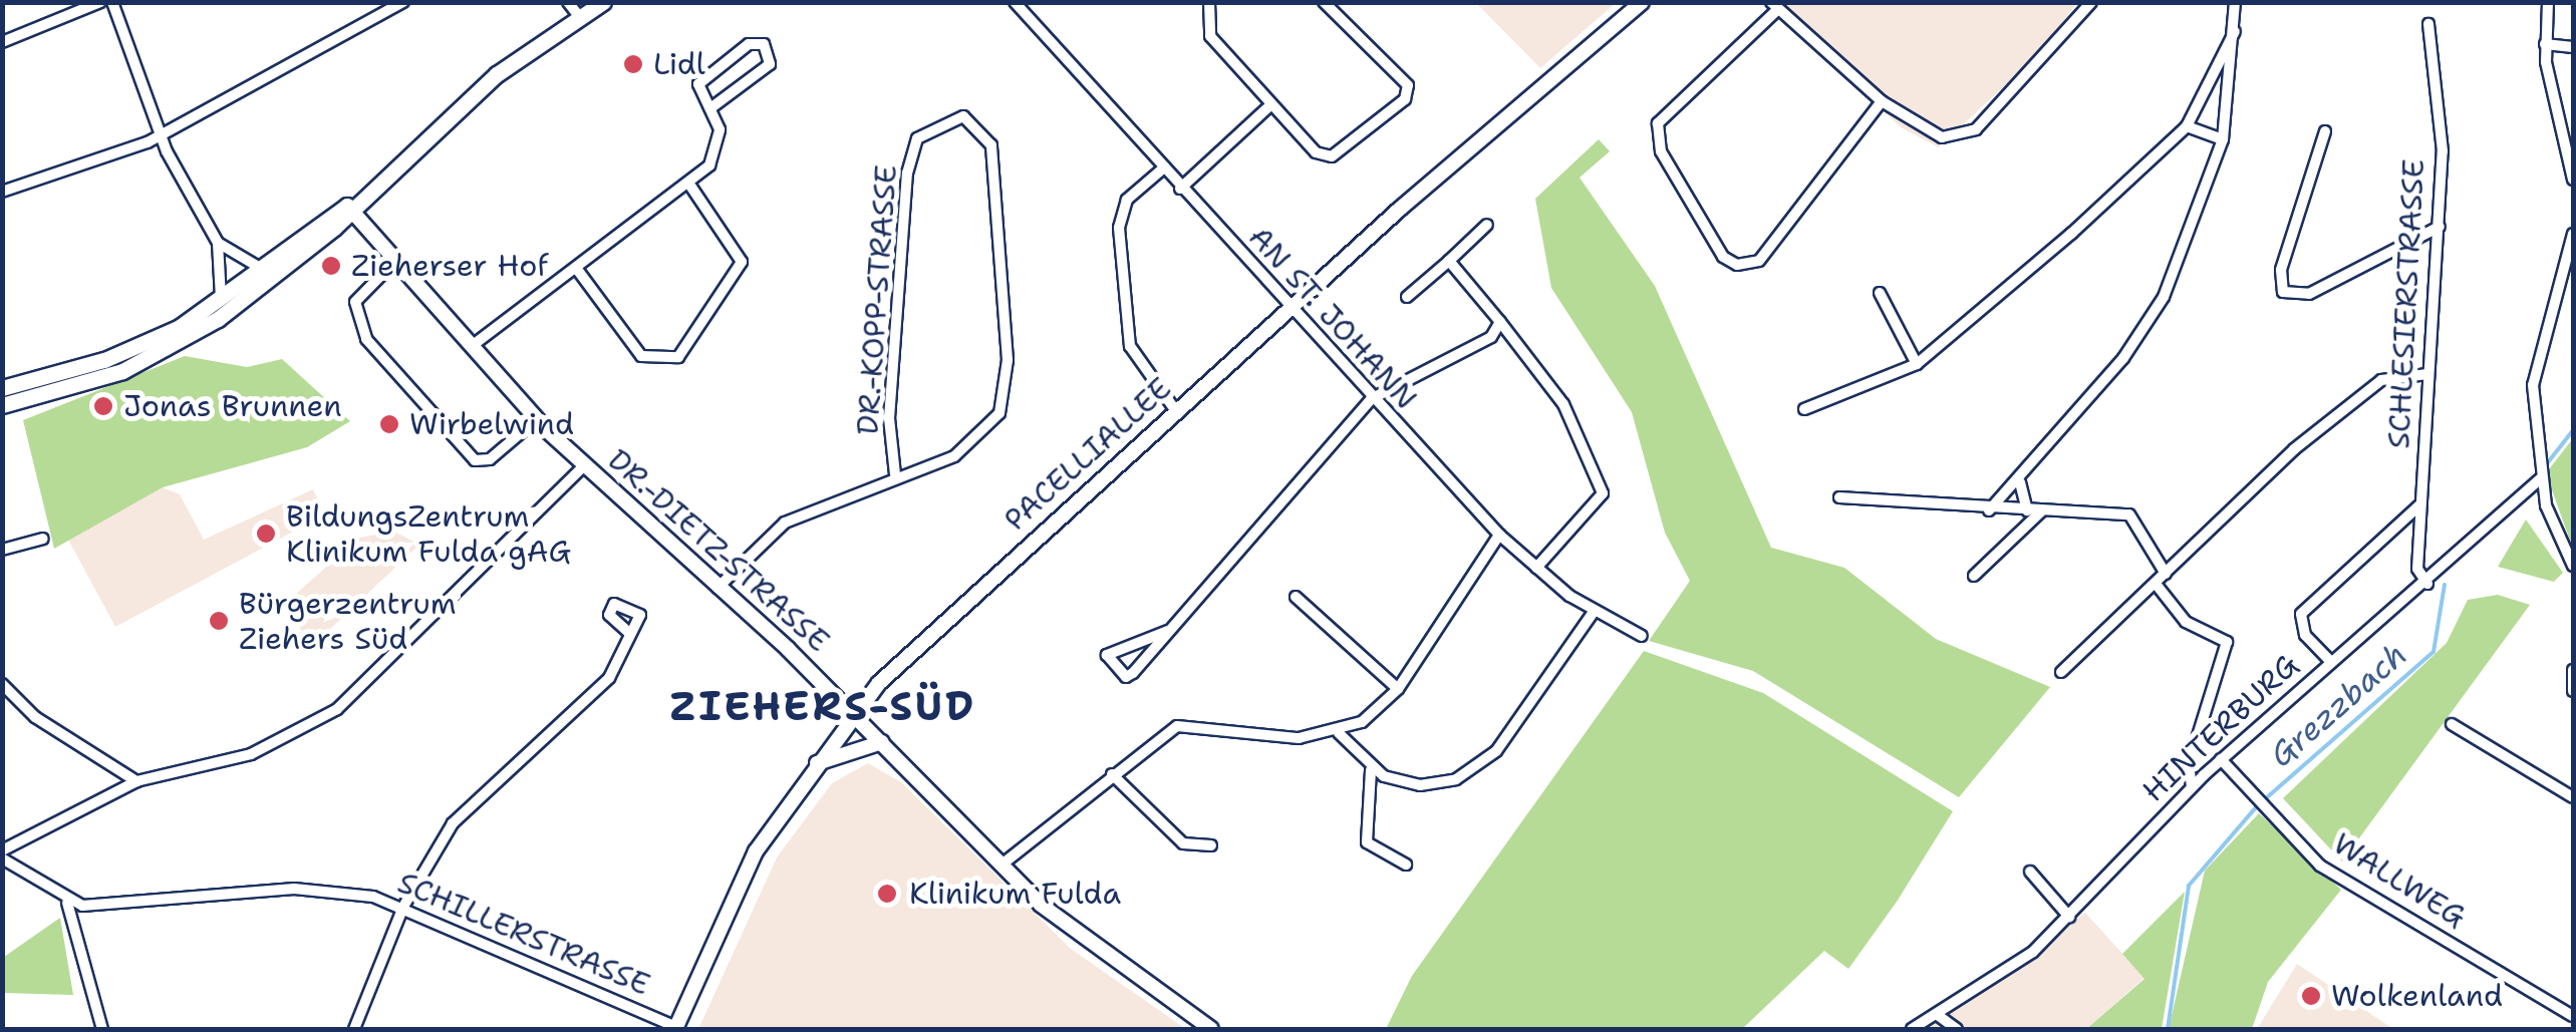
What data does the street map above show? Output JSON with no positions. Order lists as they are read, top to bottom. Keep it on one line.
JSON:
{"streets":{"main road":["PACELLIALLEE","DR.-DIETZ-STRASSE"],"street":["DR.-KOPP-STRASSE","SCHLESIERSTRASSE","AN ST. JOHANN","HINTERBURG","WALLWEG","SCHILLERSTRASSE"]},"crossings":[["DR.-KOPP-STRASSE","DR.-DIETZ-STRASSE"],["SCHLESIERSTRASSE","HINTERBURG"],["AN ST. JOHANN","PACELLIALLEE"],["PACELLIALLEE","DR.-DIETZ-STRASSE"],["PACELLIALLEE","SCHILLERSTRASSE"],["HINTERBURG","WALLWEG"]],"districts":["ZIEHERS-SÜD"],"water":["Grezzbach"],"places":["Lidl","Zieherser Hof","Jonas Brunnen","Wirbelwind","BildungsZentrum Klinikum Fulda gAG","Bürgerzentrum Ziehers Süd","Klinikum Fulda","Wolkenland"]}
